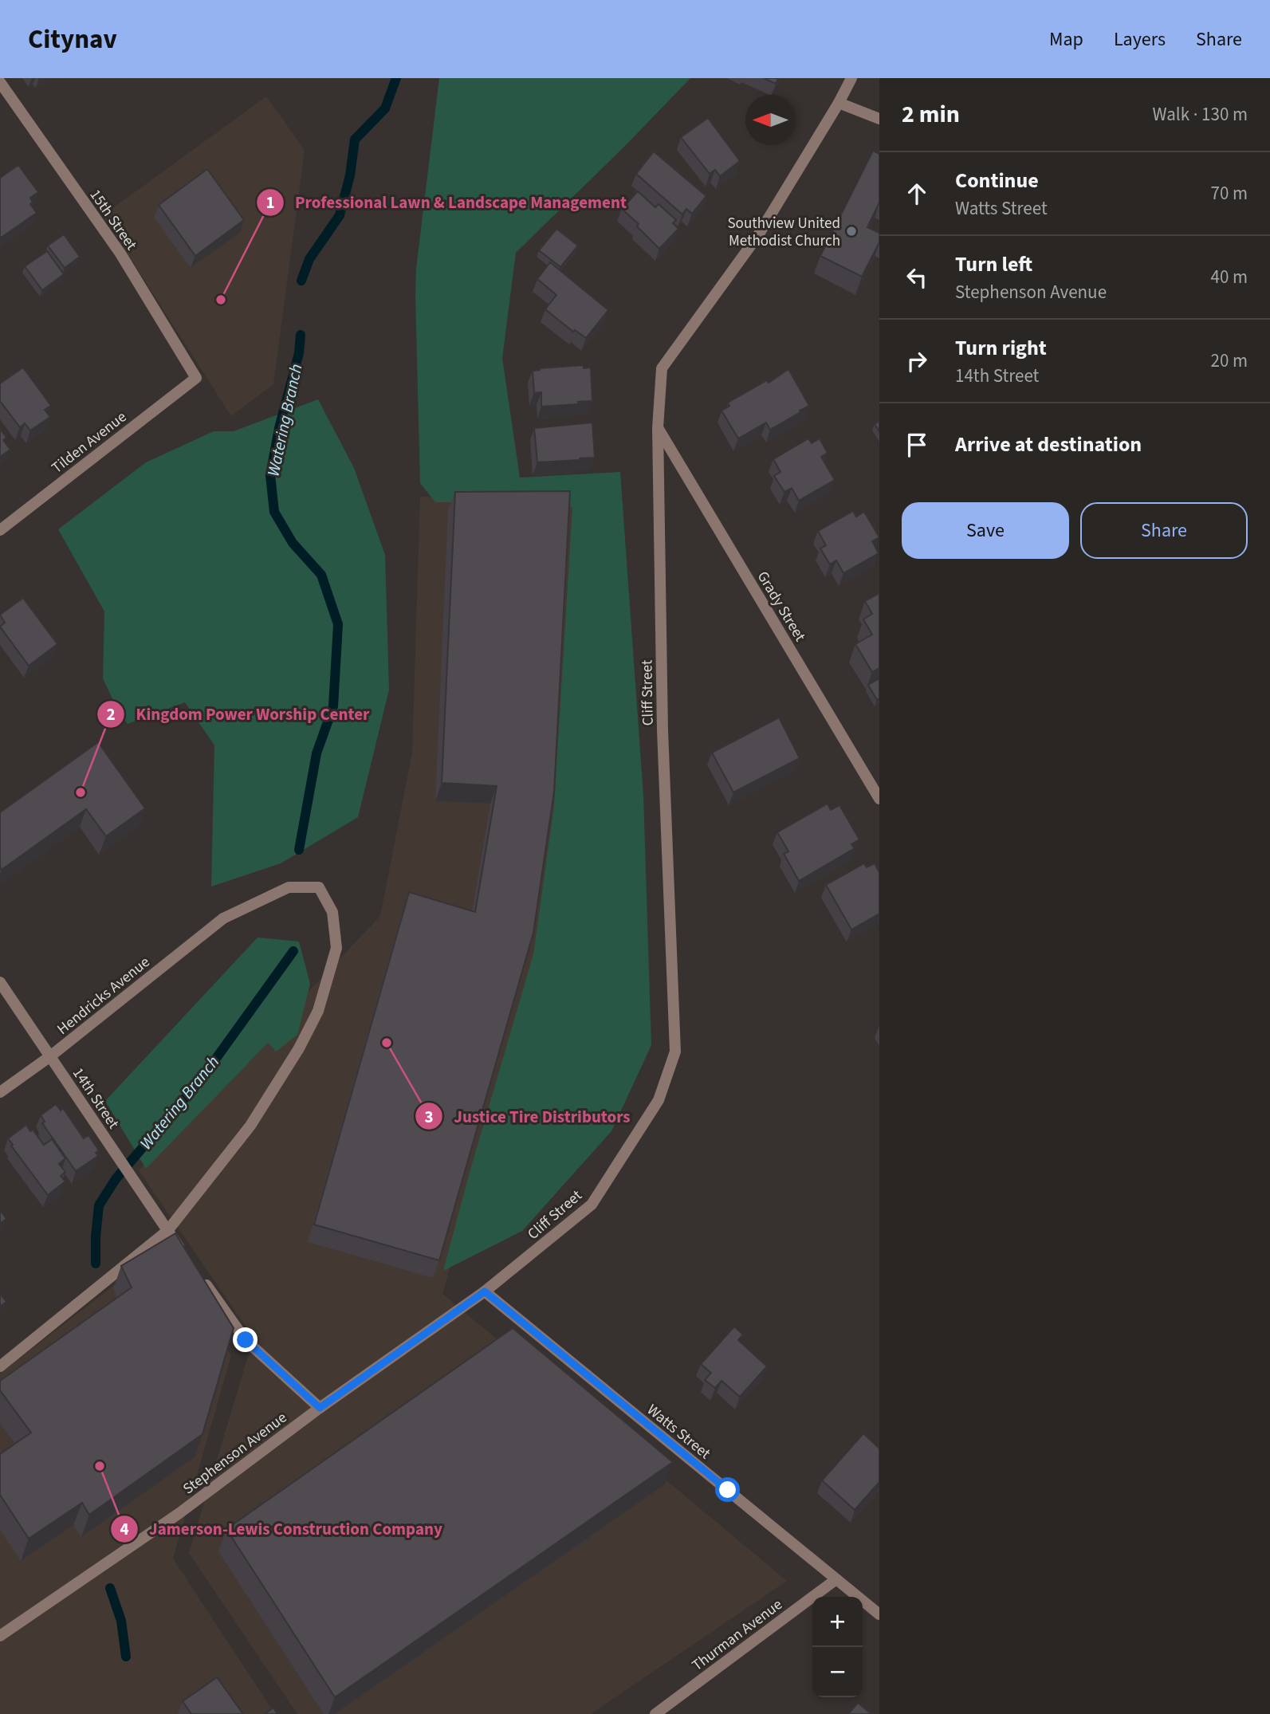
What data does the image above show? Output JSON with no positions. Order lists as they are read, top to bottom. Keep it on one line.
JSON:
{"streets":{"street":["15th Street","Tilden Avenue","Grady Street","Cliff Street","Hendricks Avenue","14th Street","Watts Street","Stephenson Avenue","Thurman Avenue"]},"crossings":[["15th Street","Tilden Avenue"],["Grady Street","Cliff Street"],["Cliff Street","Watts Street"],["Cliff Street","Stephenson Avenue"],["Hendricks Avenue","14th Street"],["Watts Street","Stephenson Avenue"],["Watts Street","Thurman Avenue"]],"water":["Watering Branch"],"places":["Southview United Methodist Church","Professional Lawn & Landscape Management","Kingdom Power Worship Center","Justice Tire Distributors","Jamerson-Lewis Construction Company"],"north":"left","page":{"header":"Citynav","nav":["Map","Layers","Share"],"heading":["2 min","Walk · 130 m"],"list":[["Continue","Watts Street","70 m"],["Turn left","Stephenson Avenue","40 m"],["Turn right","14th Street","20 m"],"Arrive at destination"],"buttons":["Save","Share"],"map_buttons":["+","−"]}}
